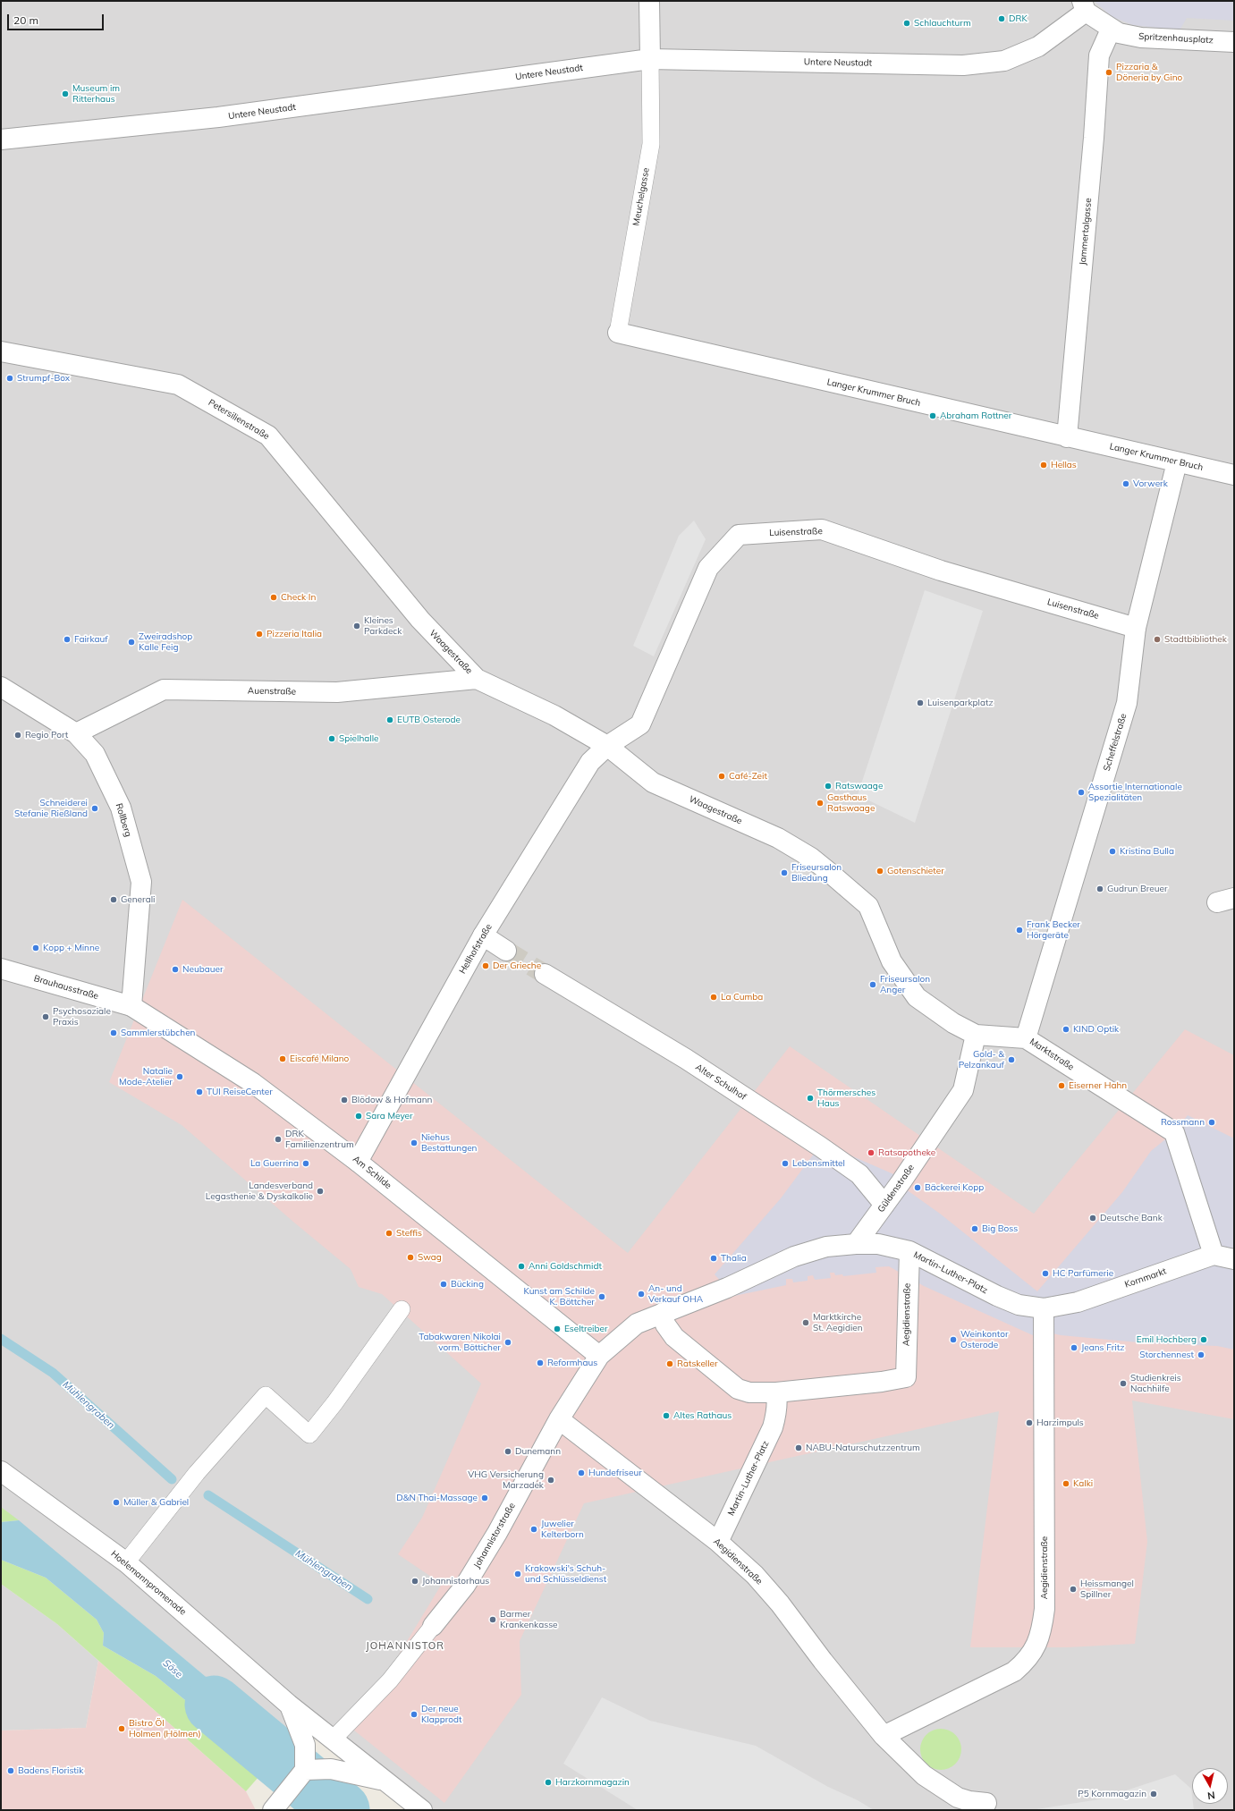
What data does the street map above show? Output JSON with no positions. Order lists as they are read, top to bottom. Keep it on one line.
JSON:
{"streets":{"street":["Spritzenhausplatz","Untere Neustadt","Jammertalgasse","Langer Krummer Bruch","Petersilienstraße","Luisenstraße","Waagestraße","Auenstraße","Scheffelstraße","Rollberg","Hellhofstraße","Brauhausstraße","Marktstraße","Alter Schulhof","Am Schilde","Güldenstraße","Martin-Luther-Platz","Kornmarkt","Aegidienstraße","Johannistorstraße","Hoelemannpromenade"],"lane":["Meuchelgasse"]},"crossings":[["Spritzenhausplatz","Jammertalgasse"],["Untere Neustadt","Meuchelgasse"],["Meuchelgasse","Langer Krummer Bruch"],["Jammertalgasse","Langer Krummer Bruch"],["Langer Krummer Bruch","Scheffelstraße"],["Petersilienstraße","Waagestraße"],["Luisenstraße","Waagestraße"],["Luisenstraße","Scheffelstraße"],["Luisenstraße","Hellhofstraße"],["Waagestraße","Auenstraße"],["Waagestraße","Hellhofstraße"],["Waagestraße","Marktstraße"],["Waagestraße","Güldenstraße"],["Auenstraße","Rollberg"],["Scheffelstraße","Marktstraße"],["Rollberg","Brauhausstraße"],["Rollberg","Am Schilde"],["Hellhofstraße","Am Schilde"],["Brauhausstraße","Am Schilde"],["Marktstraße","Güldenstraße"],["Marktstraße","Kornmarkt"],["Alter Schulhof","Güldenstraße"],["Am Schilde","Martin-Luther-Platz"],["Güldenstraße","Martin-Luther-Platz"],["Martin-Luther-Platz","Kornmarkt"],["Martin-Luther-Platz","Aegidienstraße"],["Martin-Luther-Platz","Johannistorstraße"],["Aegidienstraße","Johannistorstraße"],["Johannistorstraße","Hoelemannpromenade"]],"districts":["JOHANNISTOR"],"water":["Mühlengraben","Söse"],"places":["DRK","Schlauchturm","Pizzaria & Döneria by Gino","Museum im Ritterhaus","Strumpf-Box","Abraham Rottner","Hellas","Vorwerk","Check In","Kleines Parkdeck","Pizzeria Italia","Fairkauf","Stadtbibliothek","Zweiradshop Kalle Feig","Luisenparkplatz","EUTB Osterode","Regio Port","Spielhalle","Café-Zeit","Ratswaage","Assortie Internationale Spezialitäten","Gasthaus Ratswaage","Schneiderei Stefanie Rießland","Kristina Bulla","Gotenschieter","Friseursalon Bliedung","Gudrun Breuer","Generali","Frank Becker Hörgeräte","Kopp + Minne","Der Grieche","Neubauer","Friseursalon Anger","La Cumba","Psychosoziale Praxis","KIND Optik","Sammlerstübchen","Eiscafé Milano","Gold- & Pelzankauf","Natalie Mode-Atelier","Eiserner Hahn","TUI ReiseCenter","Thörmersches Haus","Blödow & Hofmann","Sara Meyer","Rossmann","DRK Familienzentrum","Niehus Bestattungen","Ratsapotheke","La Guerrina","Lebensmittel","Bäckerei Kopp","Landesverband Legasthenie & Dyskalkolie","Deutsche Bank","Big Boss","Steffis","Swag","Thalia","Anni Goldschmidt","HC Parfümerie","Bücking","An- und Verkauf OHA","Kunst am Schilde K. Böttcher","Marktkirche St. Aegidien","Eseltreiber","Weinkontor Osterode","Emil Hochberg","Tabakwaren Nikolai vorm. Bötticher","Jeans Fritz","Storchennest","Reformhaus","Ratskeller","Studienkreis Nachhilfe","Altes Rathaus","Harzimpuls","NABU-Naturschutzzentrum","Dunemann","Hundefriseur","VHG Versicherung Marzadek","Kalki","D&N Thai-Massage","Müller & Gabriel","Juwelier Kelterborn","Krakowski's Schuh- und Schlüsseldienst","Johannistorhaus","Heissmangel Spillner","Barmer Krankenkasse","Der neue Klapprodt","Bistro Öl Holmen (Hölmen)","Badens Floristik","Harzkornmagazin","P5 Kornmagazin"],"scale_bar":"20 m","north":"bottom"}
